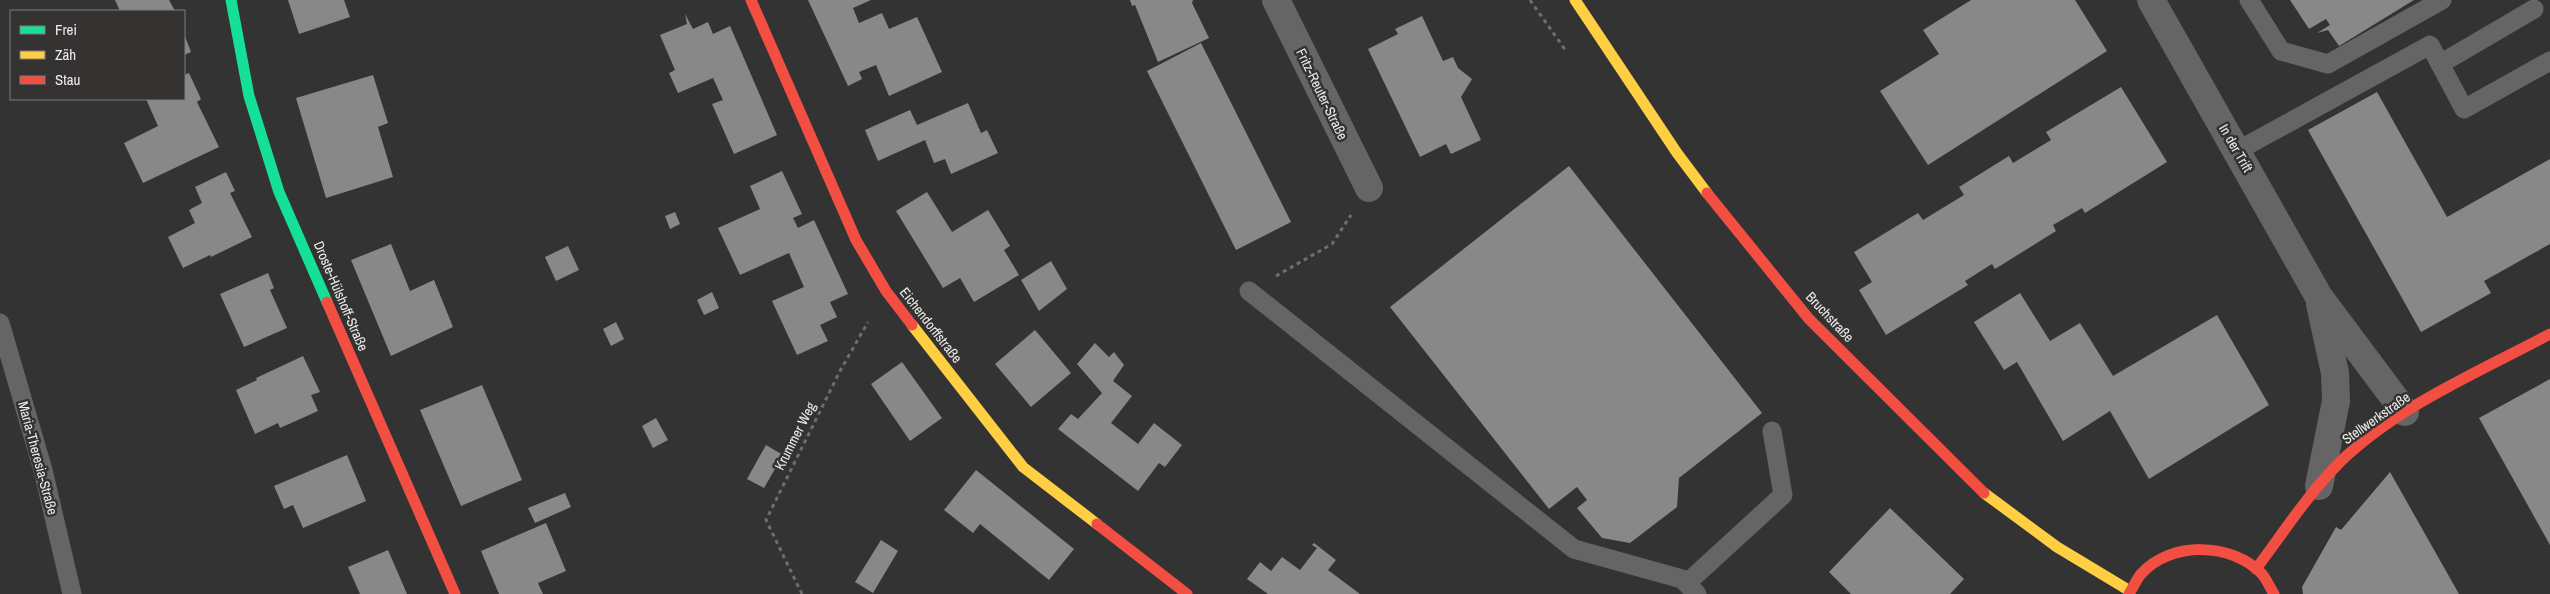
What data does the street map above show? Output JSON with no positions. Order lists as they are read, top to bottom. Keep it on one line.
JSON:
{"streets":{"main road":["Droste-Hülshoff-Straße","Bruchstraße","Eichendorffstraße","Stellwerkstraße"],"street":["Fritz-Reuter-Straße","In der Trift"],"lane":["Maria-Theresia-Straße"],"path":["Krummer Weg"]},"crossings":[["In der Trift","Stellwerkstraße"],["Eichendorffstraße","Krummer Weg"]],"legend":["Frei","Zäh","Stau"]}
